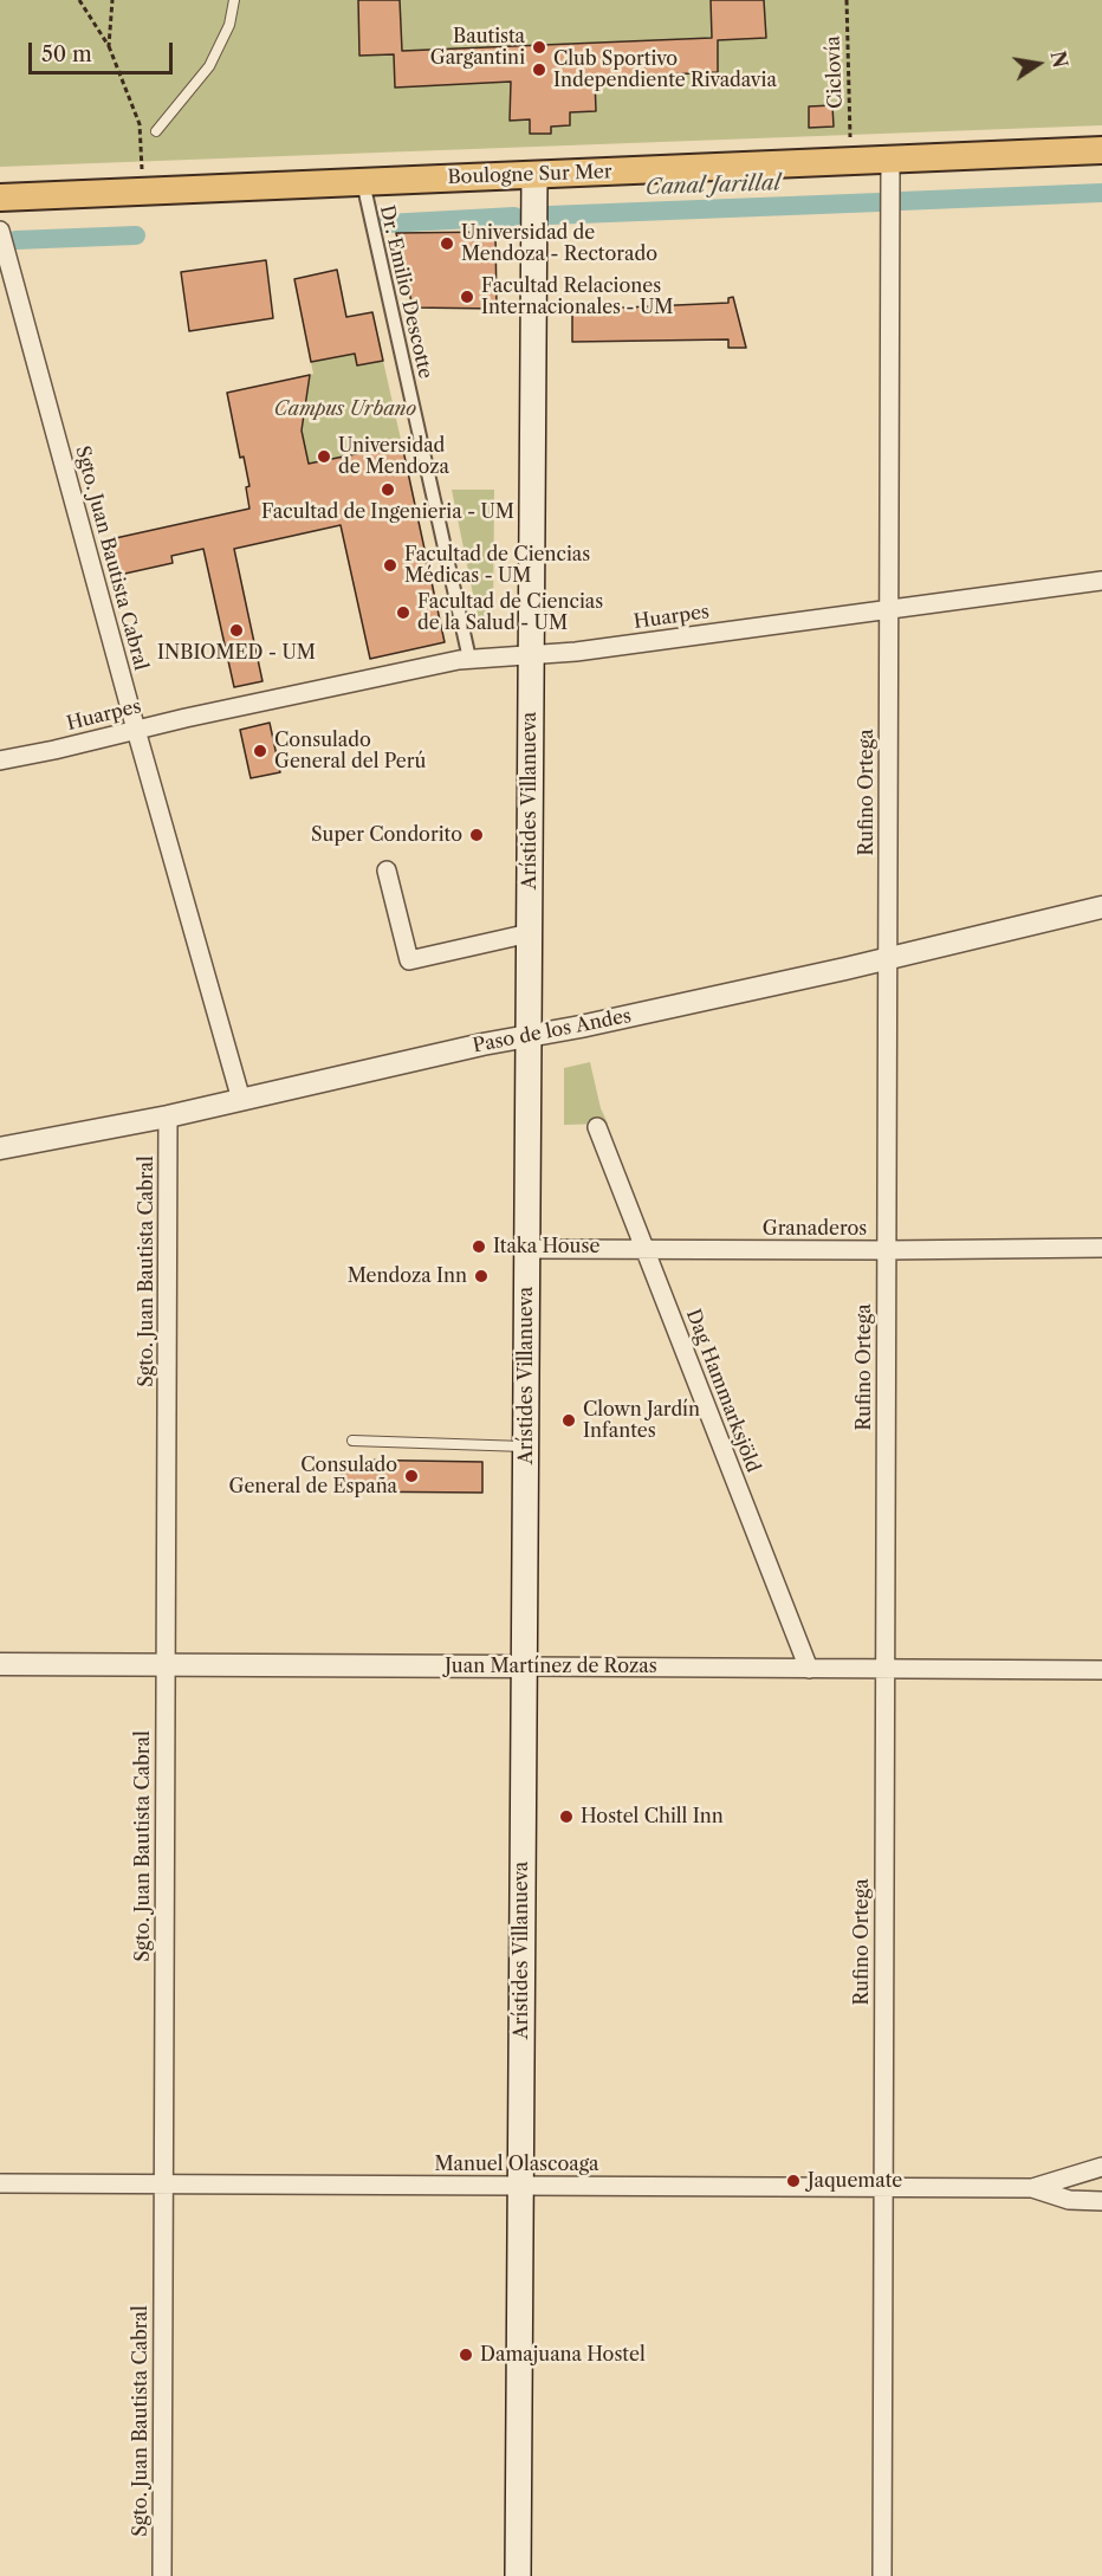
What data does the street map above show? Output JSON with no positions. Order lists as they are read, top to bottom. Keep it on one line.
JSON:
{"streets":{"main road":["Boulogne Sur Mer","Arístides Villanueva"],"street":["Dr. Emilio Descotte","Sgto. Juan Bautista Cabral","Huarpes","Rufino Ortega","Paso de los Andes","Granaderos","Dag Hammarksjöld","Juan Martínez de Rozas","Manuel Olascoaga"],"path":["Ciclovía"]},"crossings":[["Boulogne Sur Mer","Dr. Emilio Descotte"],["Boulogne Sur Mer","Rufino Ortega"],["Boulogne Sur Mer","Arístides Villanueva"],["Dr. Emilio Descotte","Huarpes"],["Sgto. Juan Bautista Cabral","Huarpes"],["Sgto. Juan Bautista Cabral","Paso de los Andes"],["Sgto. Juan Bautista Cabral","Juan Martínez de Rozas"],["Sgto. Juan Bautista Cabral","Manuel Olascoaga"],["Huarpes","Rufino Ortega"],["Huarpes","Arístides Villanueva"],["Rufino Ortega","Paso de los Andes"],["Rufino Ortega","Granaderos"],["Rufino Ortega","Juan Martínez de Rozas"],["Rufino Ortega","Manuel Olascoaga"],["Arístides Villanueva","Paso de los Andes"],["Arístides Villanueva","Granaderos"],["Arístides Villanueva","Juan Martínez de Rozas"],["Arístides Villanueva","Manuel Olascoaga"],["Granaderos","Dag Hammarksjöld"],["Dag Hammarksjöld","Juan Martínez de Rozas"]],"water":["Canal Jarillal"],"parks":["Campus Urbano"],"places":["Bautista Gargantini","Club Sportivo Independiente Rivadavia","Universidad de Mendoza - Rectorado","Facultad Relaciones Internacionales - UM","Universidad de Mendoza","Facultad de Ingenieria - UM","Facultad de Ciencias Médicas - UM","Facultad de Ciencias de la Salud - UM","INBIOMED - UM","Consulado General del Perú","Super Condorito","Itaka House","Mendoza Inn","Clown Jardín Infantes","Consulado General de España","Hostel Chill Inn","Jaquemate","Damajuana Hostel"],"scale_bar":"50 m","north":"right"}
